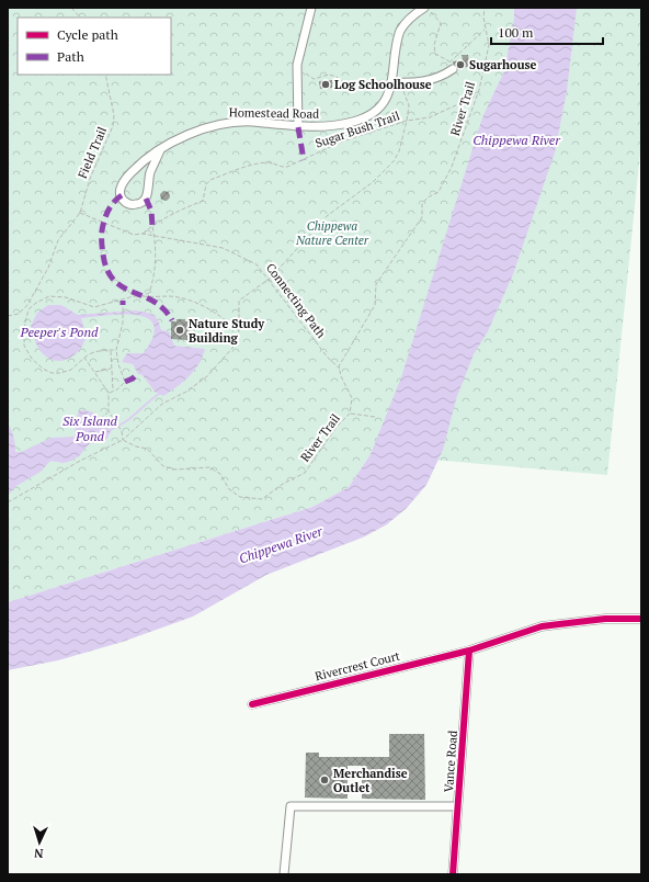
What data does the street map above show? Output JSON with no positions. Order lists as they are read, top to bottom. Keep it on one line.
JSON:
{"streets":{"street":["Homestead Road","Rivercrest Court","Vance Road"],"path":["River Trail","Sugar Bush Trail","Field Trail","Connecting Path"]},"crossings":[["River Trail","Sugar Bush Trail"],["River Trail","Connecting Path"],["Sugar Bush Trail","Connecting Path"],["Rivercrest Court","Vance Road"]],"water":["Chippewa River","Peeper's Pond","Six Island Pond"],"parks":["Chippewa Nature Center"],"places":["Sugarhouse","Log Schoolhouse","Nature Study Building","Merchandise Outlet"],"legend":["Cycle path","Path"],"scale_bar":"100 m","north":"bottom"}
